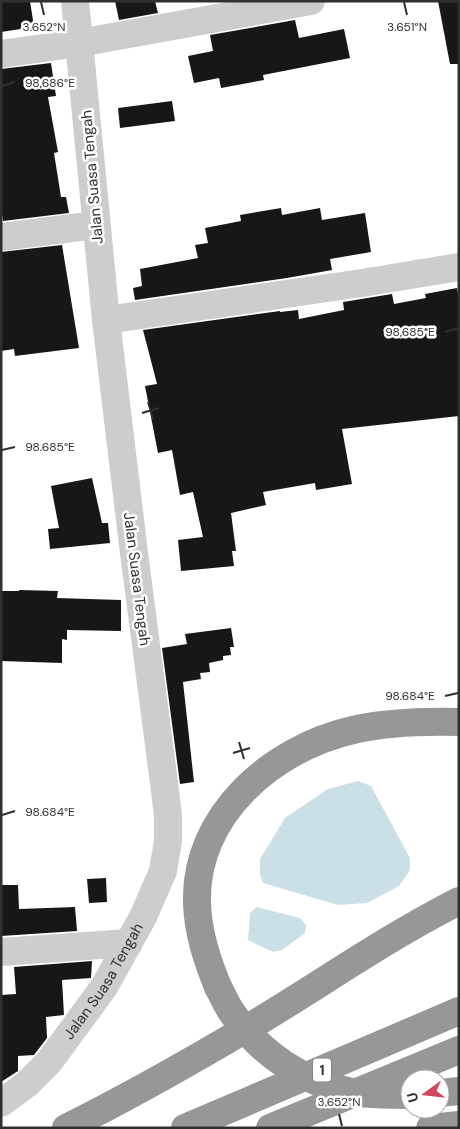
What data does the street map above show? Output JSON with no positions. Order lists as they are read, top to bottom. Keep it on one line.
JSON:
{"streets":{"highway":["1"],"street":["Jalan Suasa Tengah"]},"north":"left","coordinates":["3.652°N","3.651°N","98.686°E","98.685°E","98.684°E"]}
